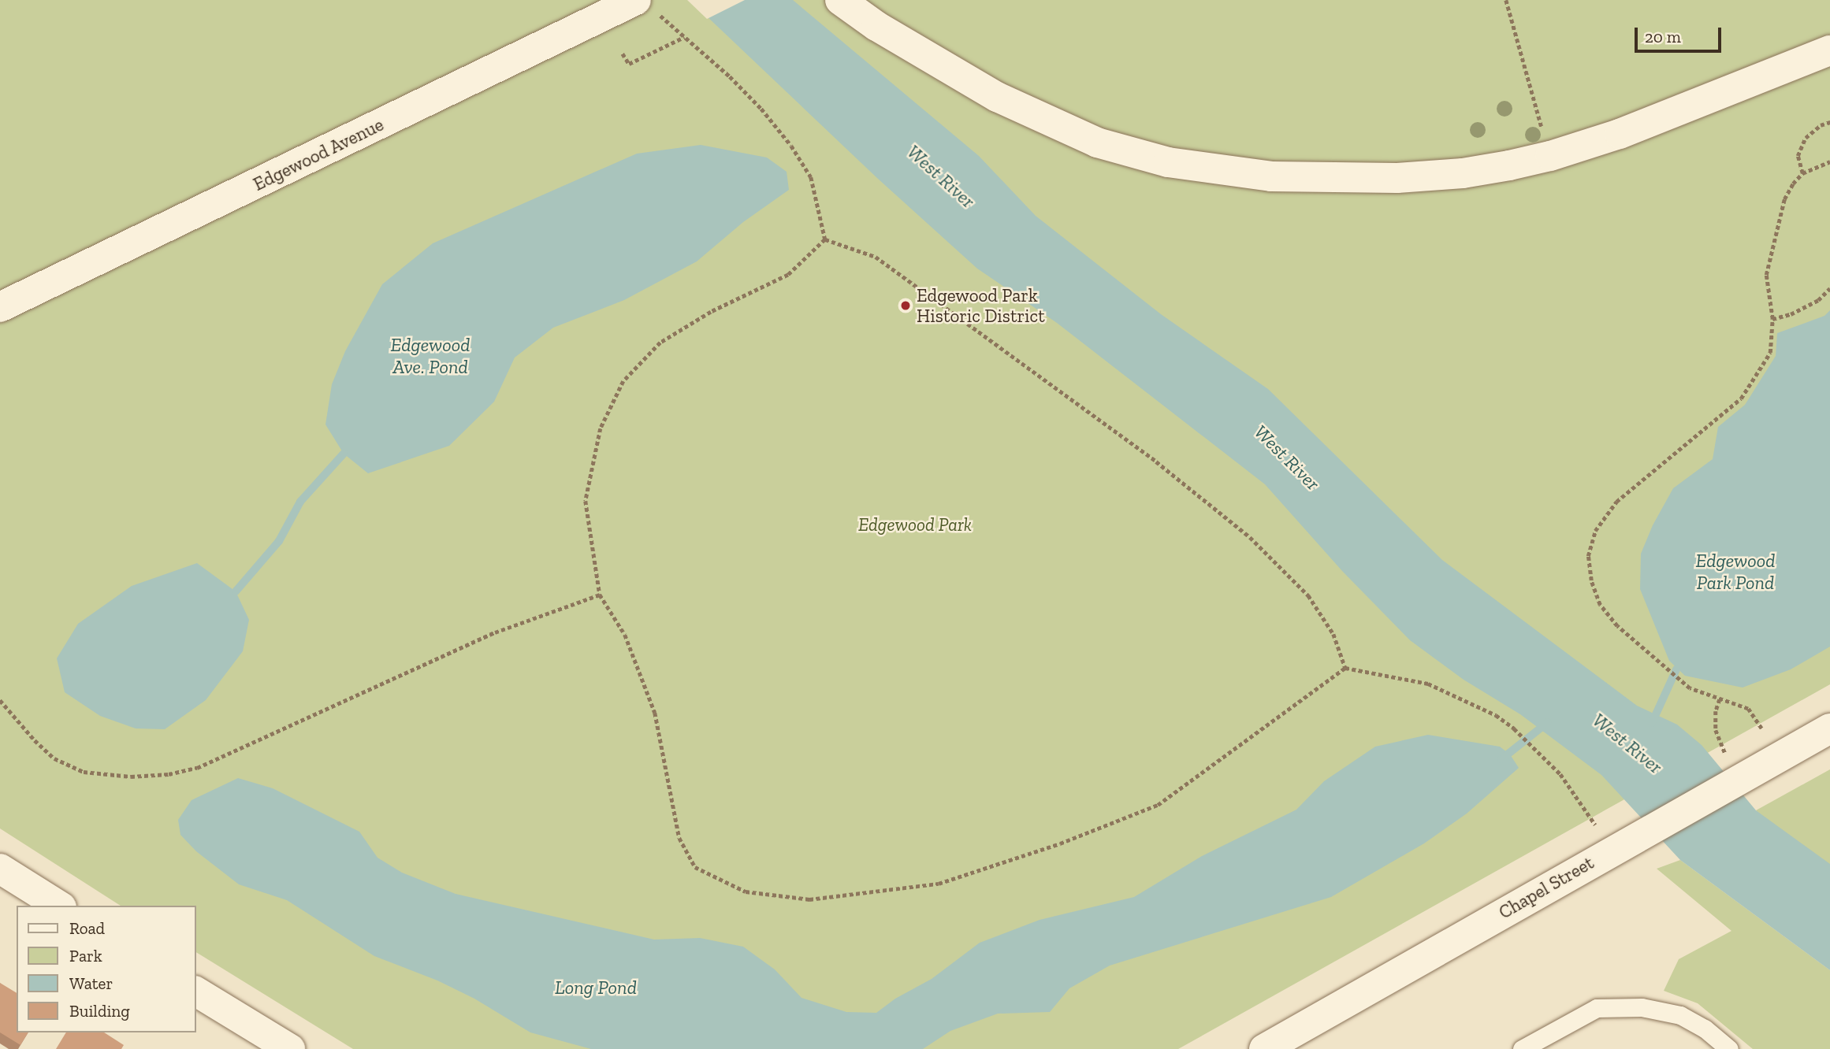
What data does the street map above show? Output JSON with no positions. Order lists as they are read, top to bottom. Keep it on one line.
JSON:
{"streets":{"street":["Edgewood Avenue","Chapel Street"]},"water":["West River","Edgewood Ave. Pond","Edgewood Park Pond","Long Pond"],"parks":["Edgewood Park"],"places":["Edgewood Park Historic District"],"legend":["Road","Park","Water","Building"],"scale_bar":"20 m"}
